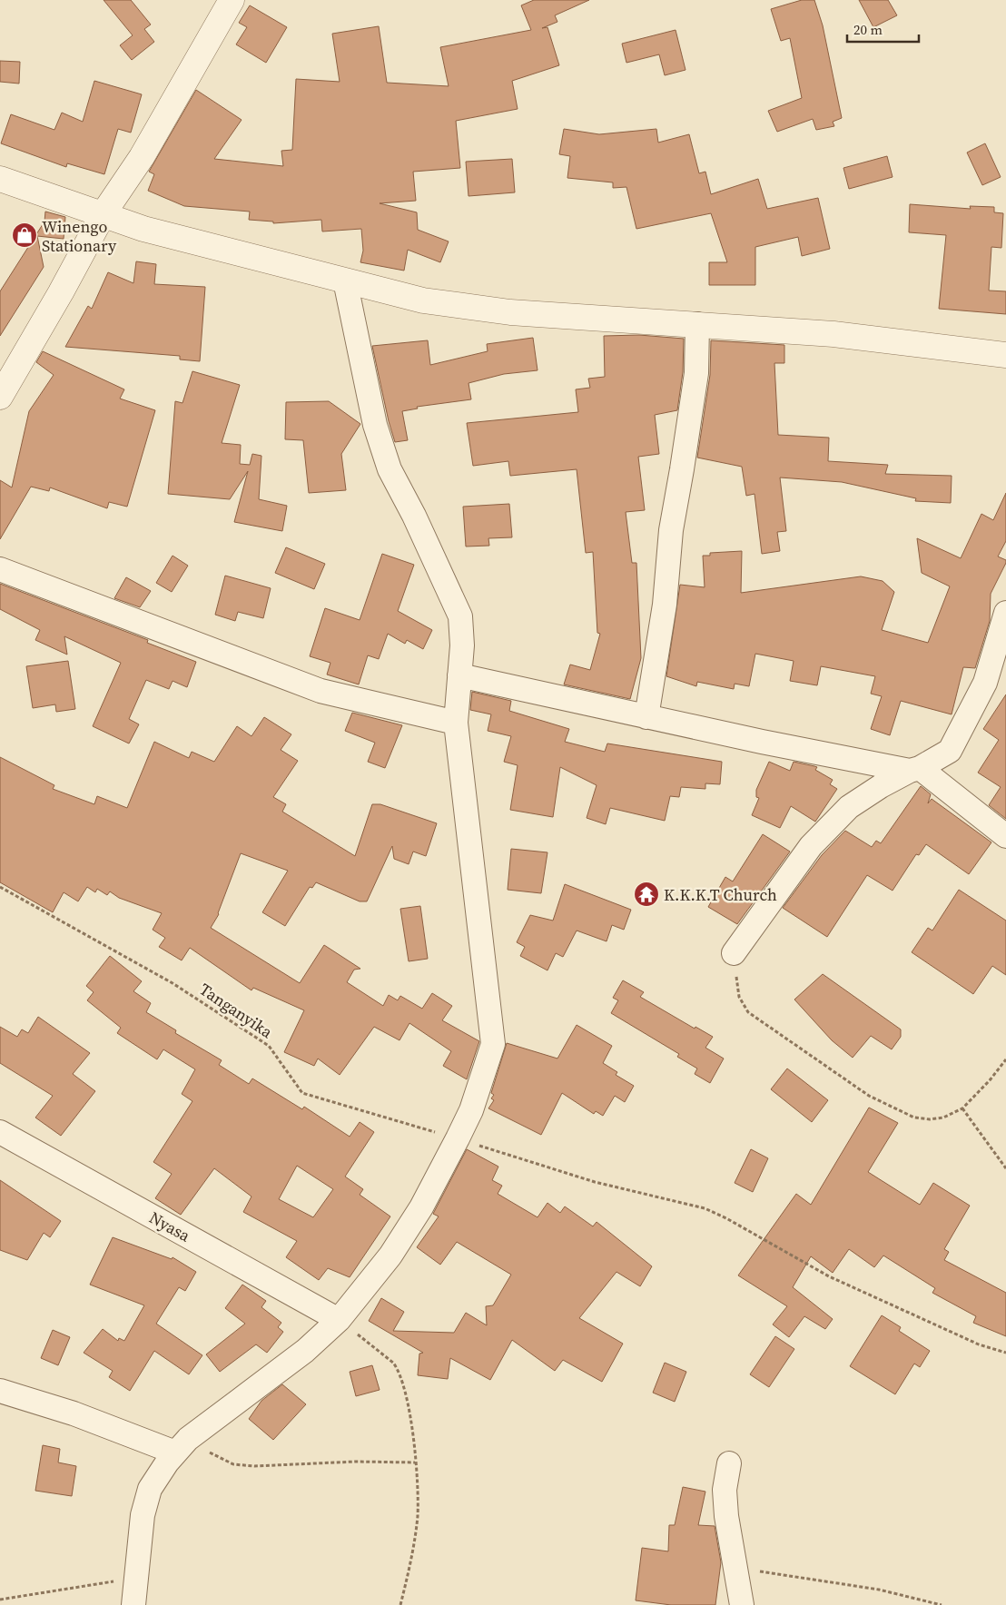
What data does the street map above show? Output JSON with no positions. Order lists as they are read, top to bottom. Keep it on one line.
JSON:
{"streets":{"street":["Nyasa"],"path":["Tanganyika"]},"places":{"shop":["Winengo Stationary"],"temple":["K.K.K.T Church"]},"scale_bar":"20 m"}
